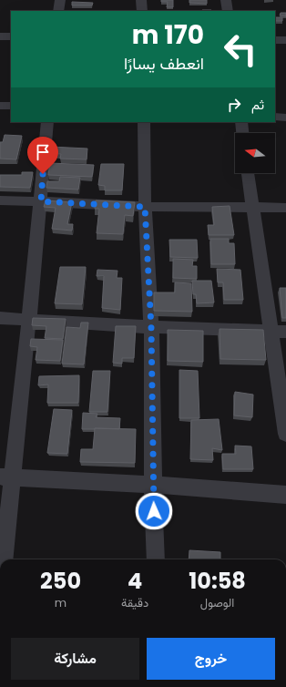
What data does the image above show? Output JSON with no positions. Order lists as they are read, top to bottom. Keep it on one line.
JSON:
{"north":"left","page":{"turn":["170 m","انعطف يسارًا"],"then":"ثم","eta":["10:58","الوصول","4","دقيقة","250","m"],"buttons":["خروج","مشاركة"]}}
